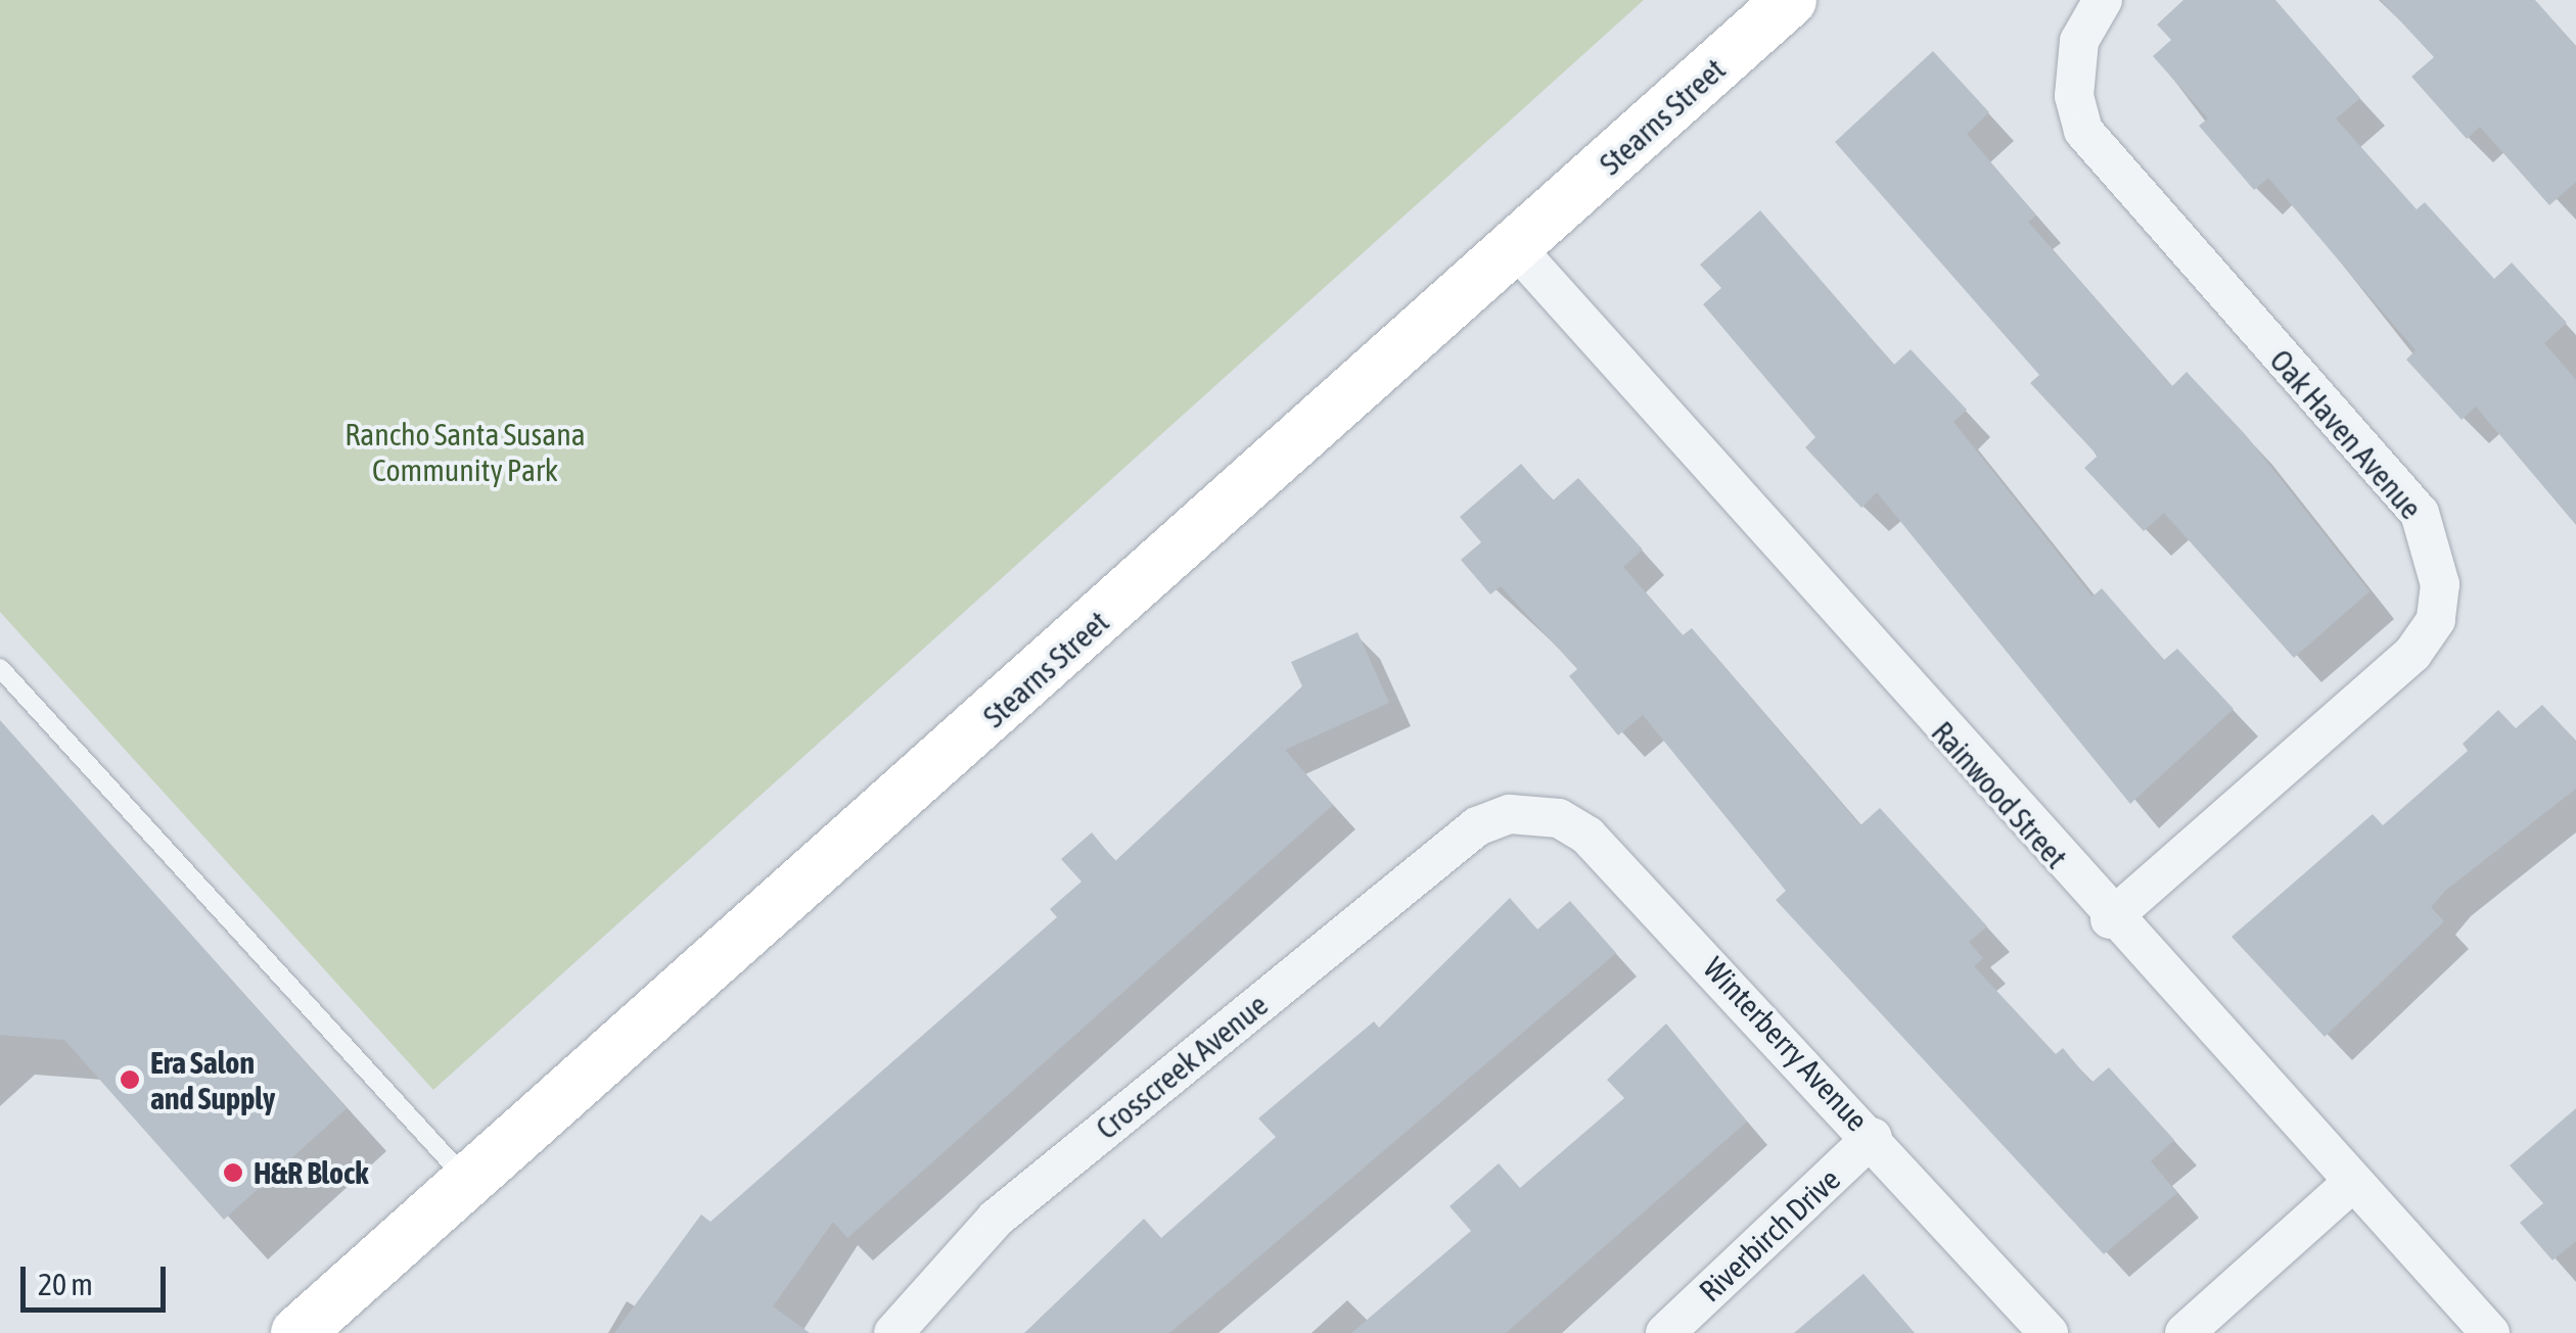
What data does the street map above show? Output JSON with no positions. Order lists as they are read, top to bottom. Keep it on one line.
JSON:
{"streets":{"main road":["Stearns Street"],"street":["Oak Haven Avenue","Rainwood Street","Winterberry Avenue","Crosscreek Avenue","Riverbirch Drive"]},"crossings":[["Stearns Street","Rainwood Street"],["Oak Haven Avenue","Rainwood Street"],["Winterberry Avenue","Crosscreek Avenue"],["Winterberry Avenue","Riverbirch Drive"]],"parks":["Rancho Santa Susana Community Park"],"places":["Era Salon and Supply","H&R Block"],"scale_bar":"20 m"}
